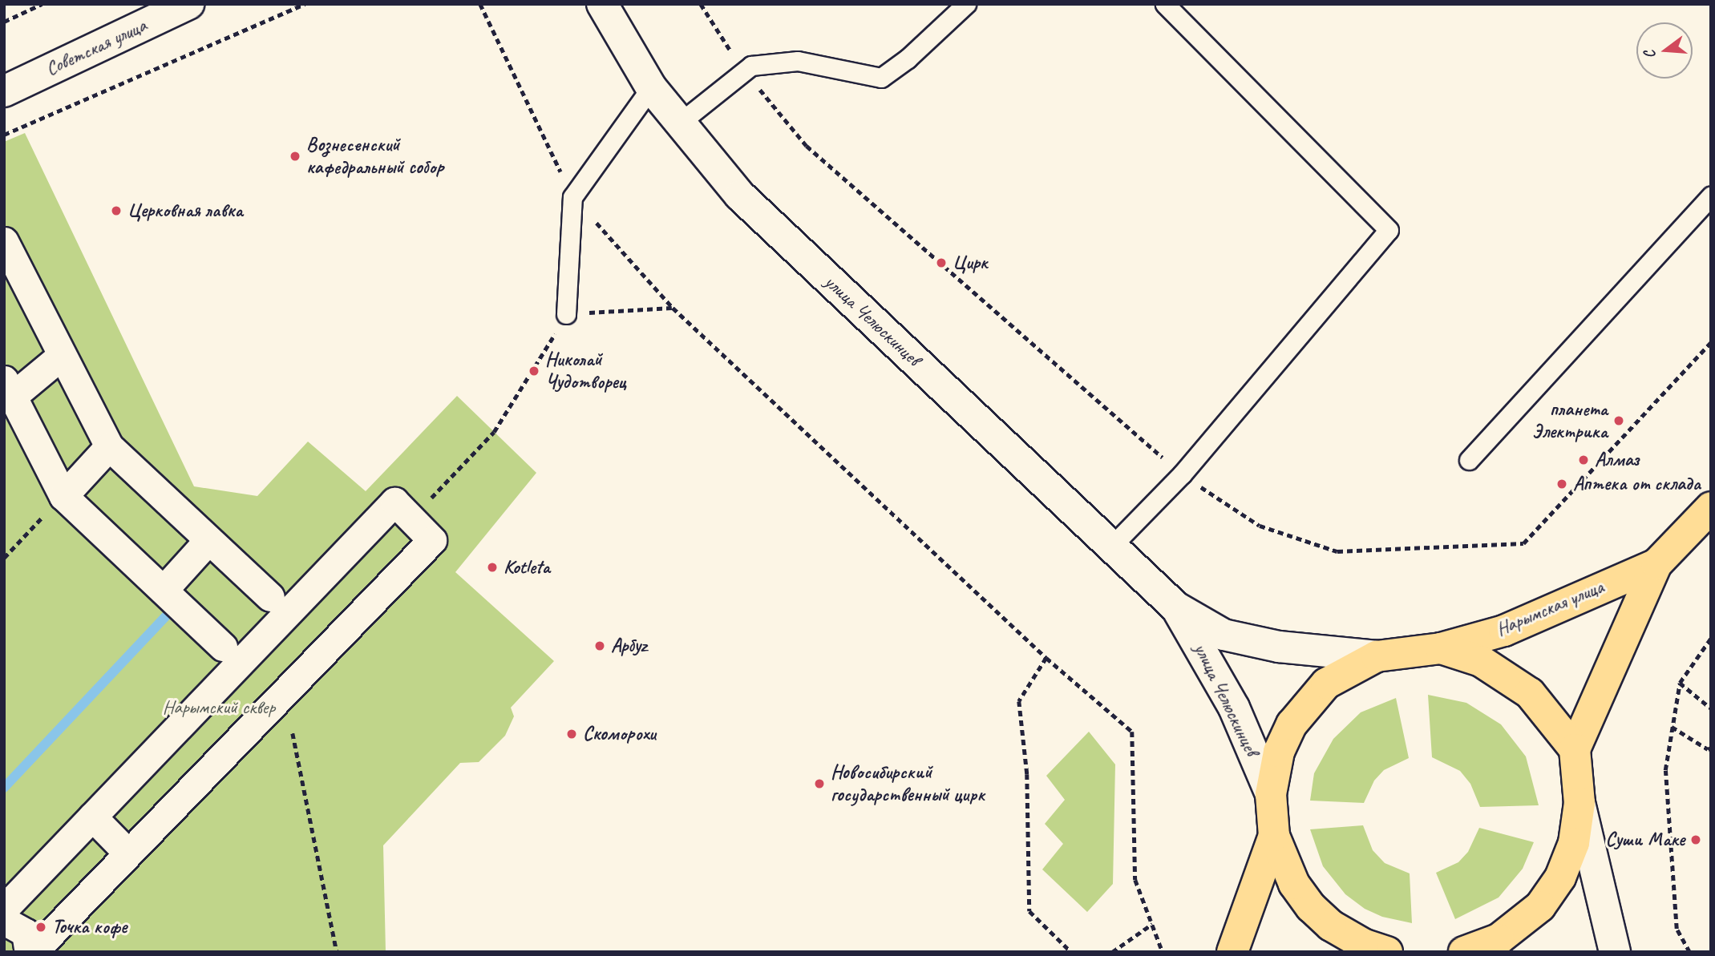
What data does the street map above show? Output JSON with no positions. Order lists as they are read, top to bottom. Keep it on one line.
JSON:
{"streets":{"main road":["Советская улица","улица Челюскинцев","Нарымская улица"]},"crossings":[["улица Челюскинцев","Нарымская улица"]],"parks":["Нарымский сквер"],"places":["Вознесенский кафедральный собор","Церковная лавка","Цирк","Николай Чудотворец","планета Электрика","Алмаз","Аптека от склада","Kotleta","Арбуz","Скоморохи","Новосибирский государственный цирк","Суши Маке","Точка кофе"],"north":"left"}
